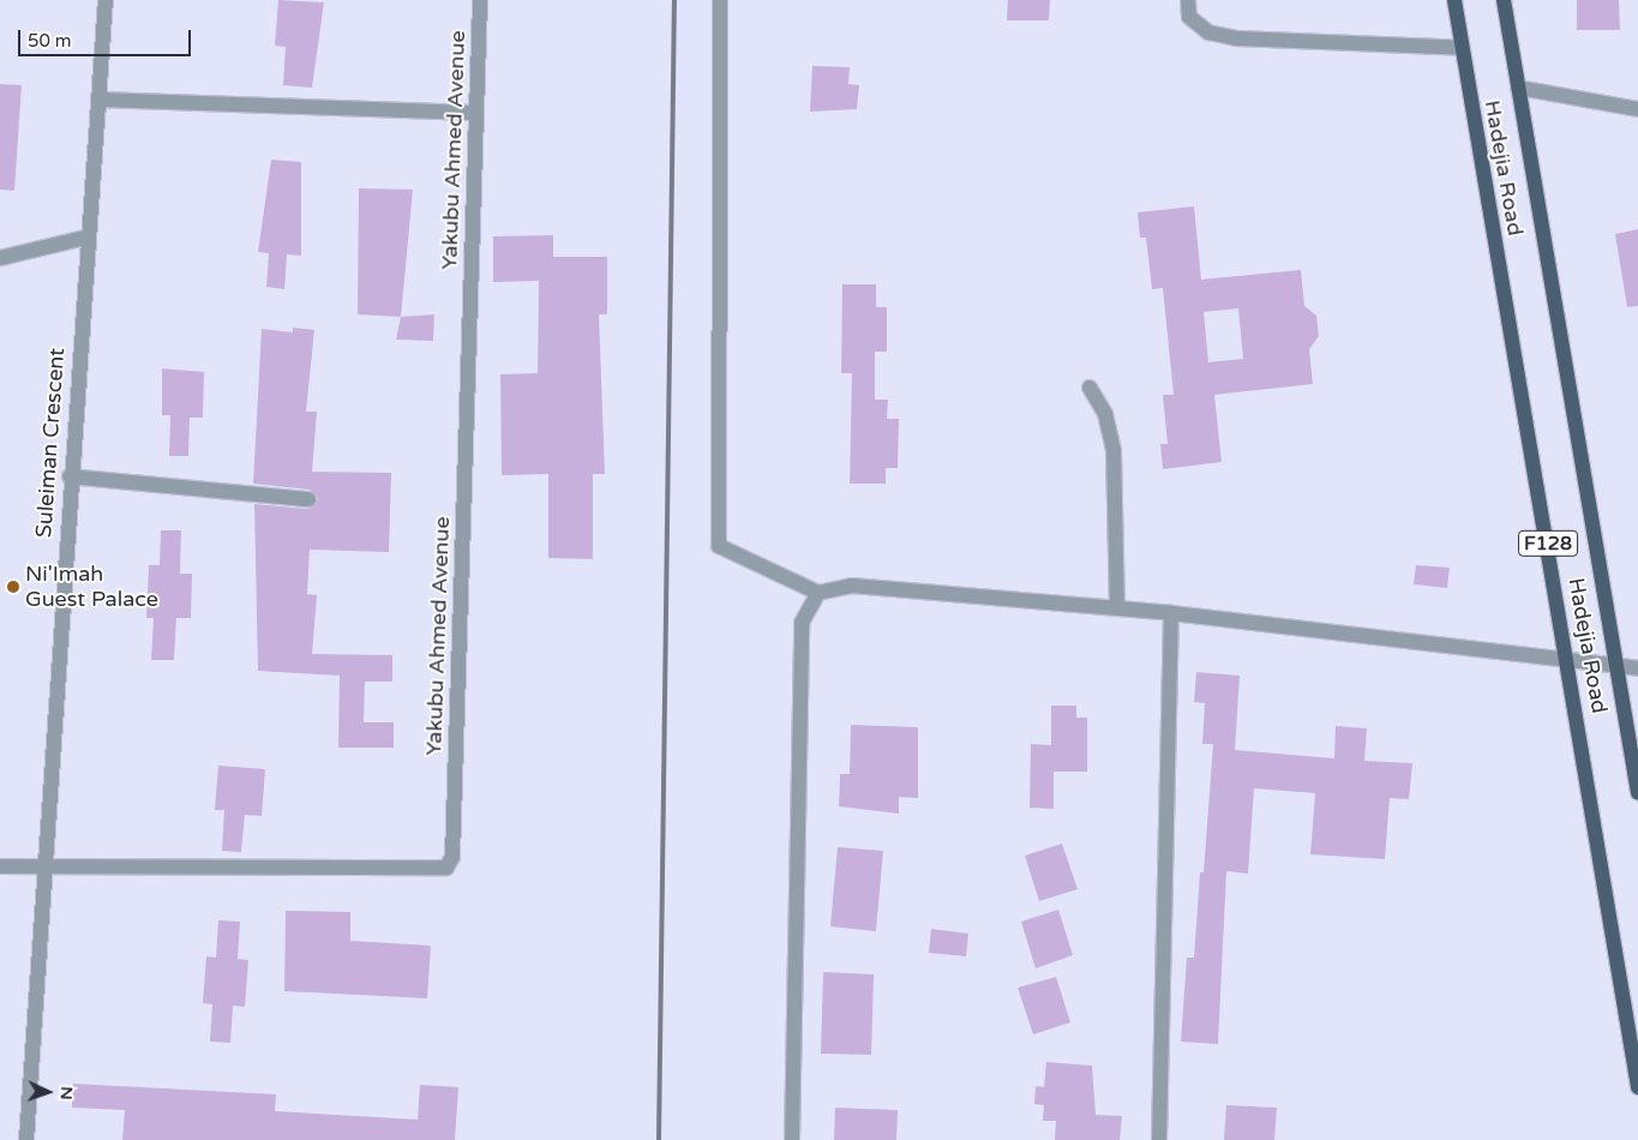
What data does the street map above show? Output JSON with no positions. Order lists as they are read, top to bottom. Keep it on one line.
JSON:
{"streets":{"main road":["Hadejia Road","F128"],"street":["Yakubu Ahmed Avenue","Suleiman Crescent"]},"crossings":[["Yakubu Ahmed Avenue","Suleiman Crescent"]],"places":["Ni'Imah Guest Palace"],"scale_bar":"50 m","north":"right"}
